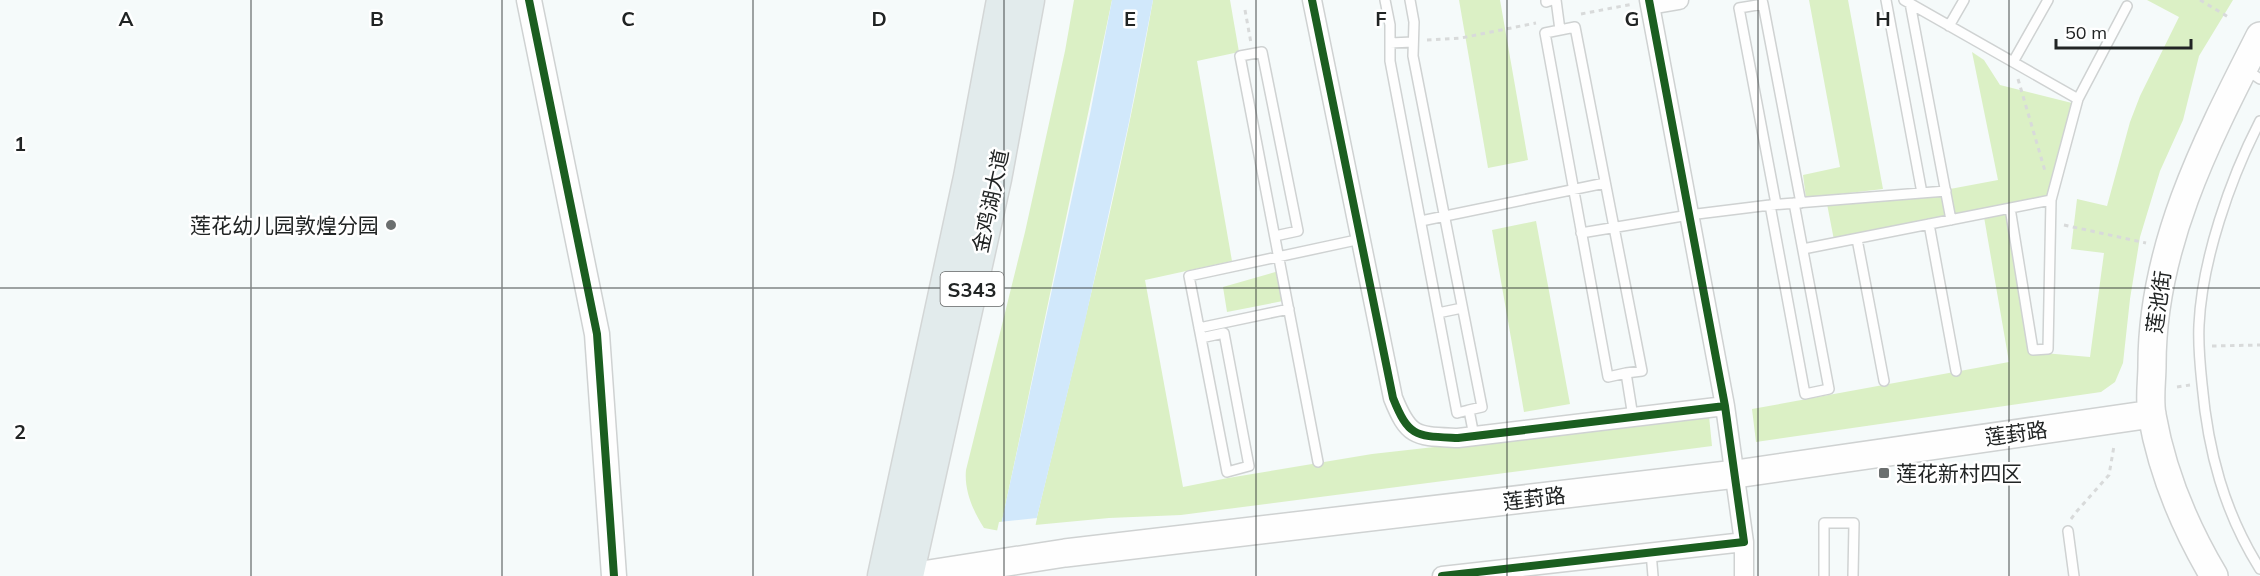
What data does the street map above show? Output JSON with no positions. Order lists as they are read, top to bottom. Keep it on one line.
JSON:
{"streets":{"main road":["金鸡湖大道","S343","莲池街","莲葑路"]},"crossings":[["莲池街","莲葑路"]],"places":{"other":["莲花幼儿园敦煌分园"],"transit":["莲花新村四区"]},"scale_bar":"50 m","grid":{"columns":["A","B","C","D","E","F","G","H"],"rows":["1","2"]}}
